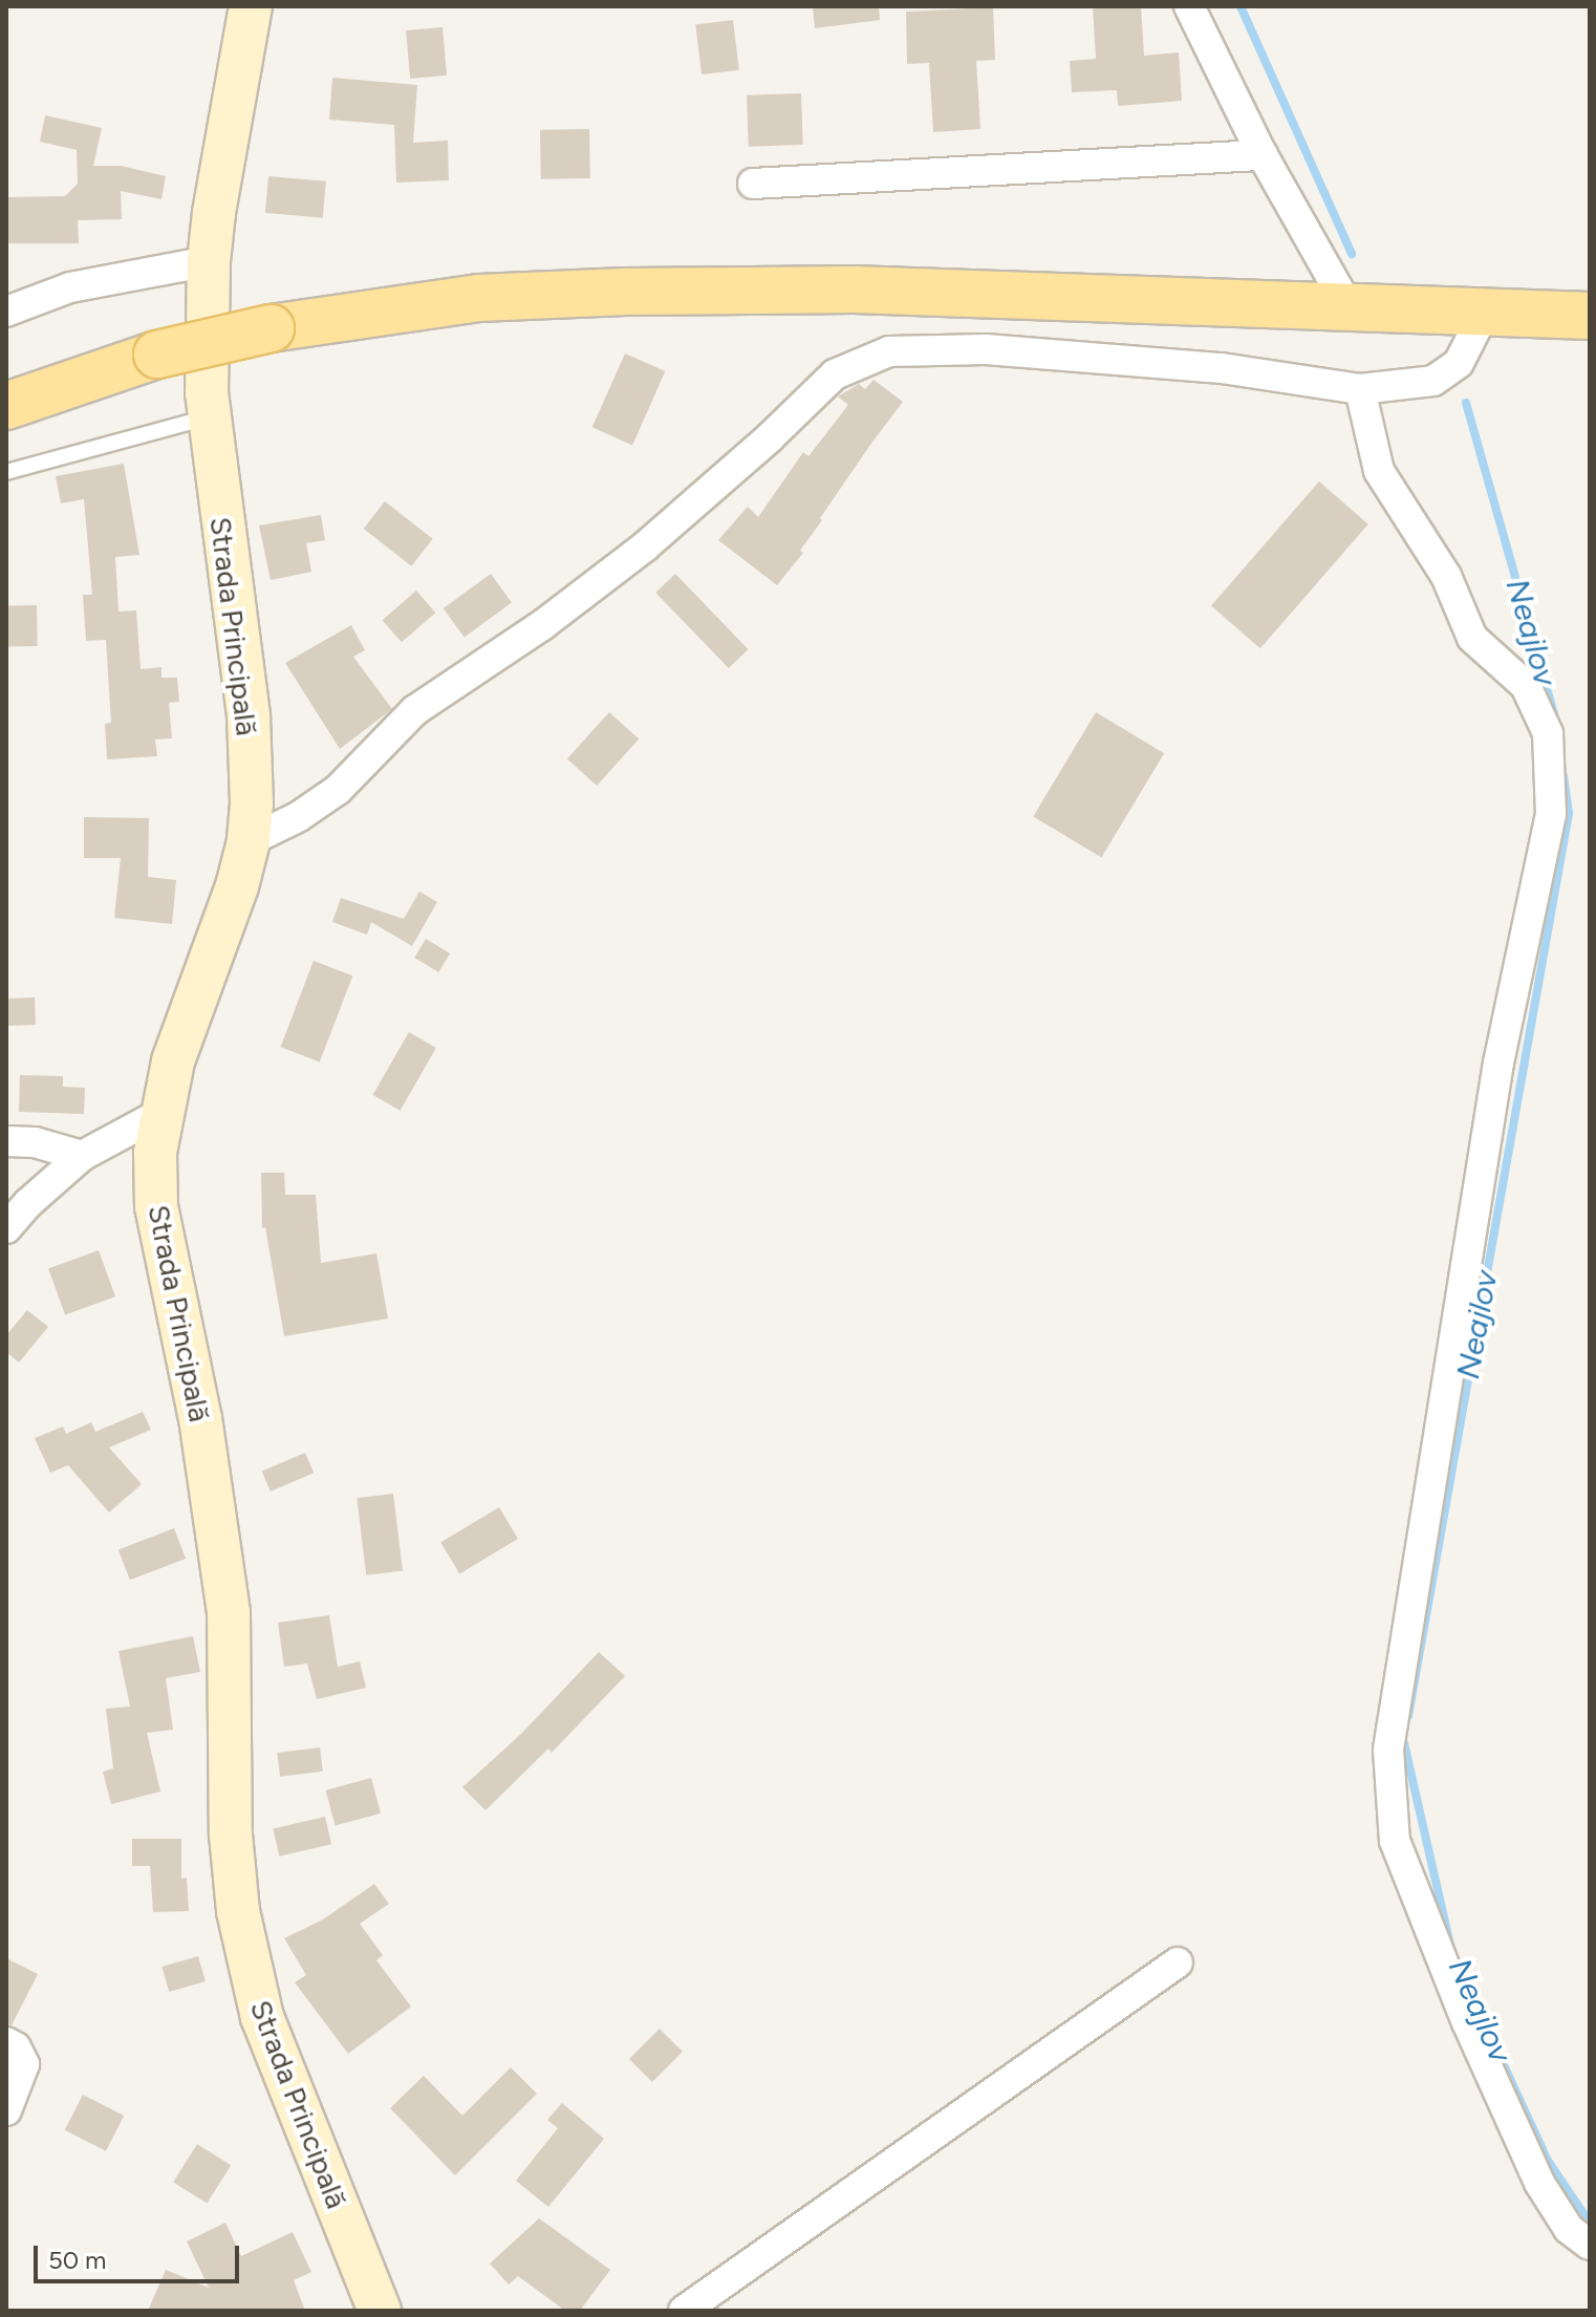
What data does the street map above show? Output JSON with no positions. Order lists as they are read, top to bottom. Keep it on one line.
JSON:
{"streets":{"main road":["Strada Principală"]},"water":["Neajlov"],"scale_bar":"50 m"}
